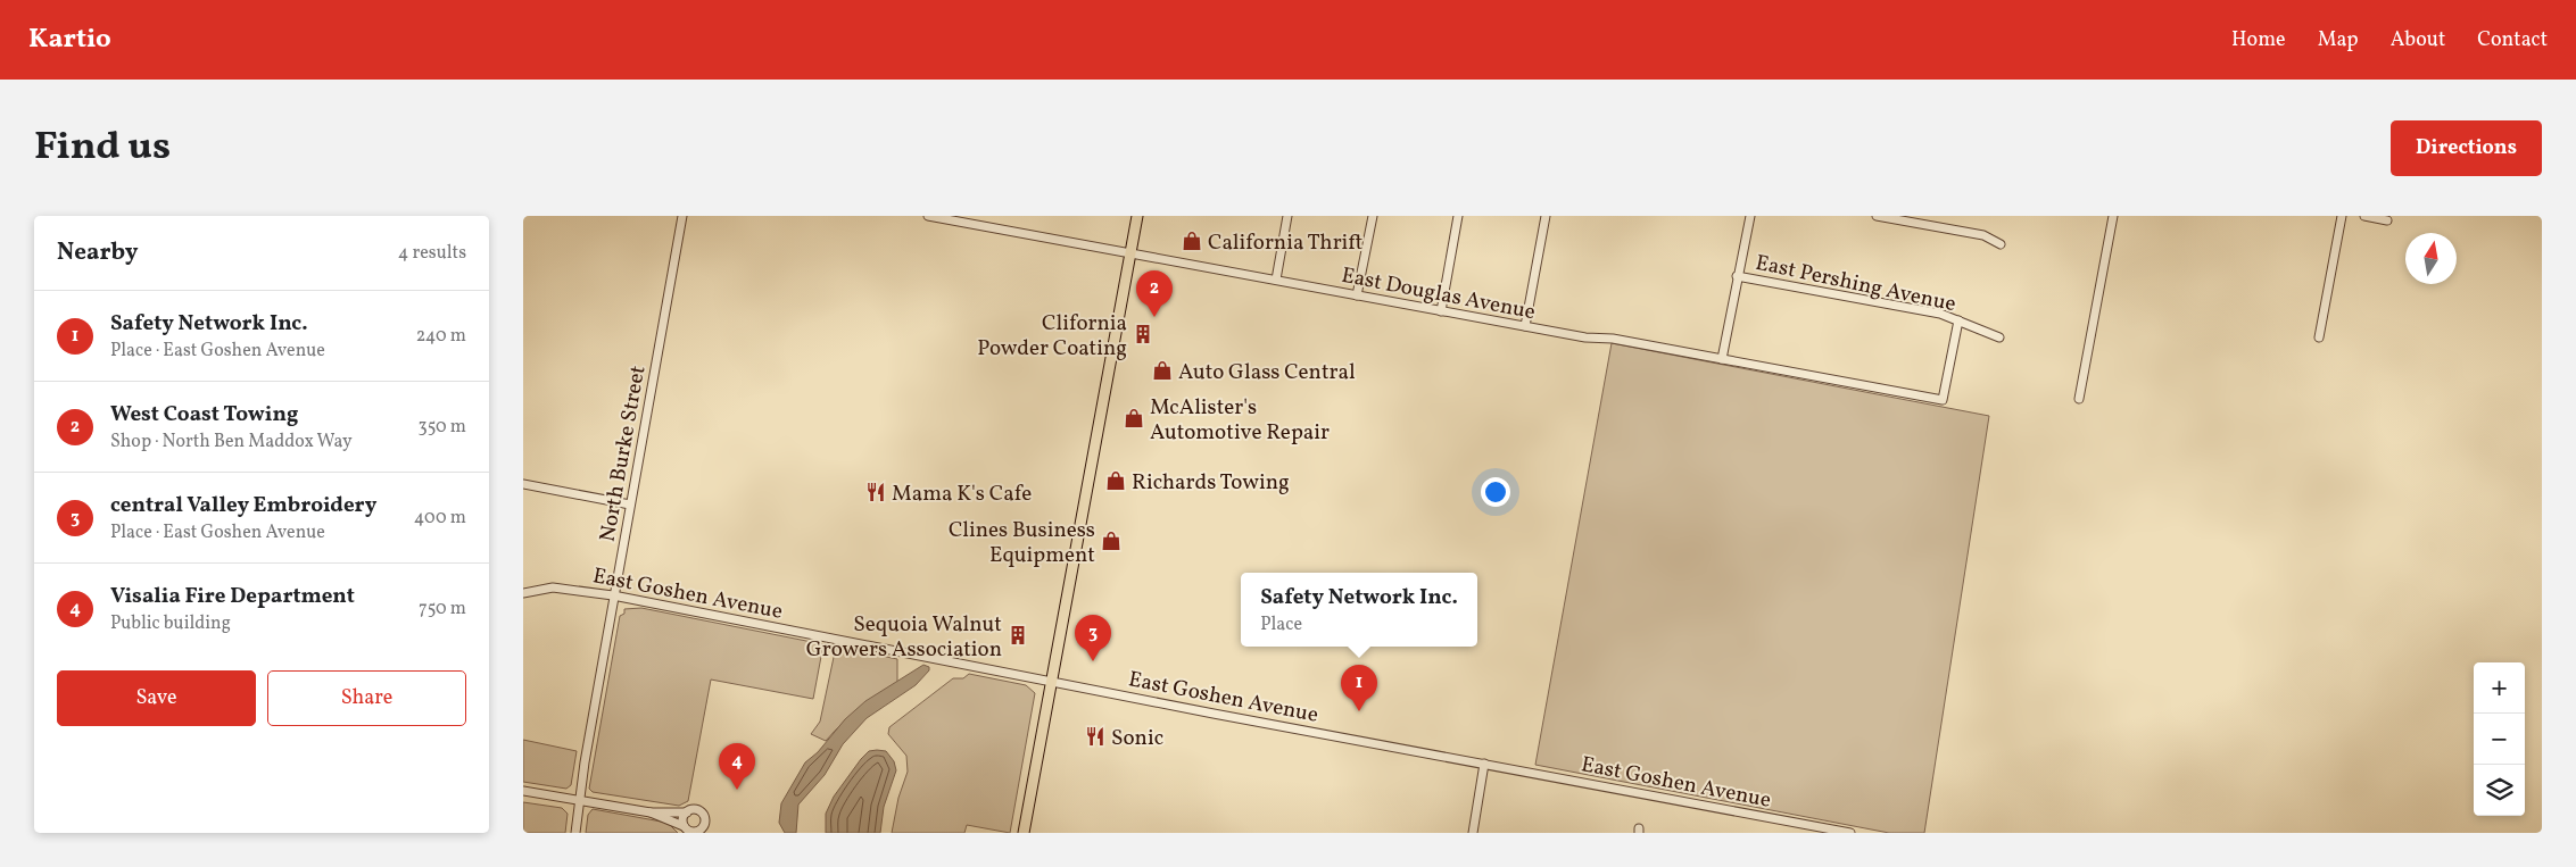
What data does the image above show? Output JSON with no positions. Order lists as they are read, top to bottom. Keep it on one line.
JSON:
{"streets":{"street":["East Pershing Avenue","East Douglas Avenue","North Burke Street","East Goshen Avenue"]},"crossings":[["East Pershing Avenue","East Douglas Avenue"],["North Burke Street","East Goshen Avenue"]],"places":{"shop":["California Thrift","Auto Glass Central","McAlister's Automotive Repair","Richards Towing","Clines Business Equipment"],"building":["Clifornia Powder Coating","Sequoia Walnut Growers Association"],"restaurant":["Mama K's Cafe","Sonic"]},"north":"top","page":{"header":"Kartio","nav":["Home","Map","About","Contact"],"title":"Find us","buttons":["Directions",["Save","Share"]],"heading":["Nearby","4 results"],"pins":["2","3","1","4"],"list":[{"mark":"1","name":"Safety Network Inc.","note":"Place · East Goshen Avenue","value":"240 m"},{"mark":"2","name":"West Coast Towing","note":"Shop · North Ben Maddox Way","value":"350 m"},{"mark":"3","name":"central Valley Embroidery","note":"Place · East Goshen Avenue","value":"400 m"},{"mark":"4","name":"Visalia Fire Department","note":"Public building","value":"750 m"}],"popup":["Safety Network Inc.","Place"],"map_buttons":["+","−"]}}
